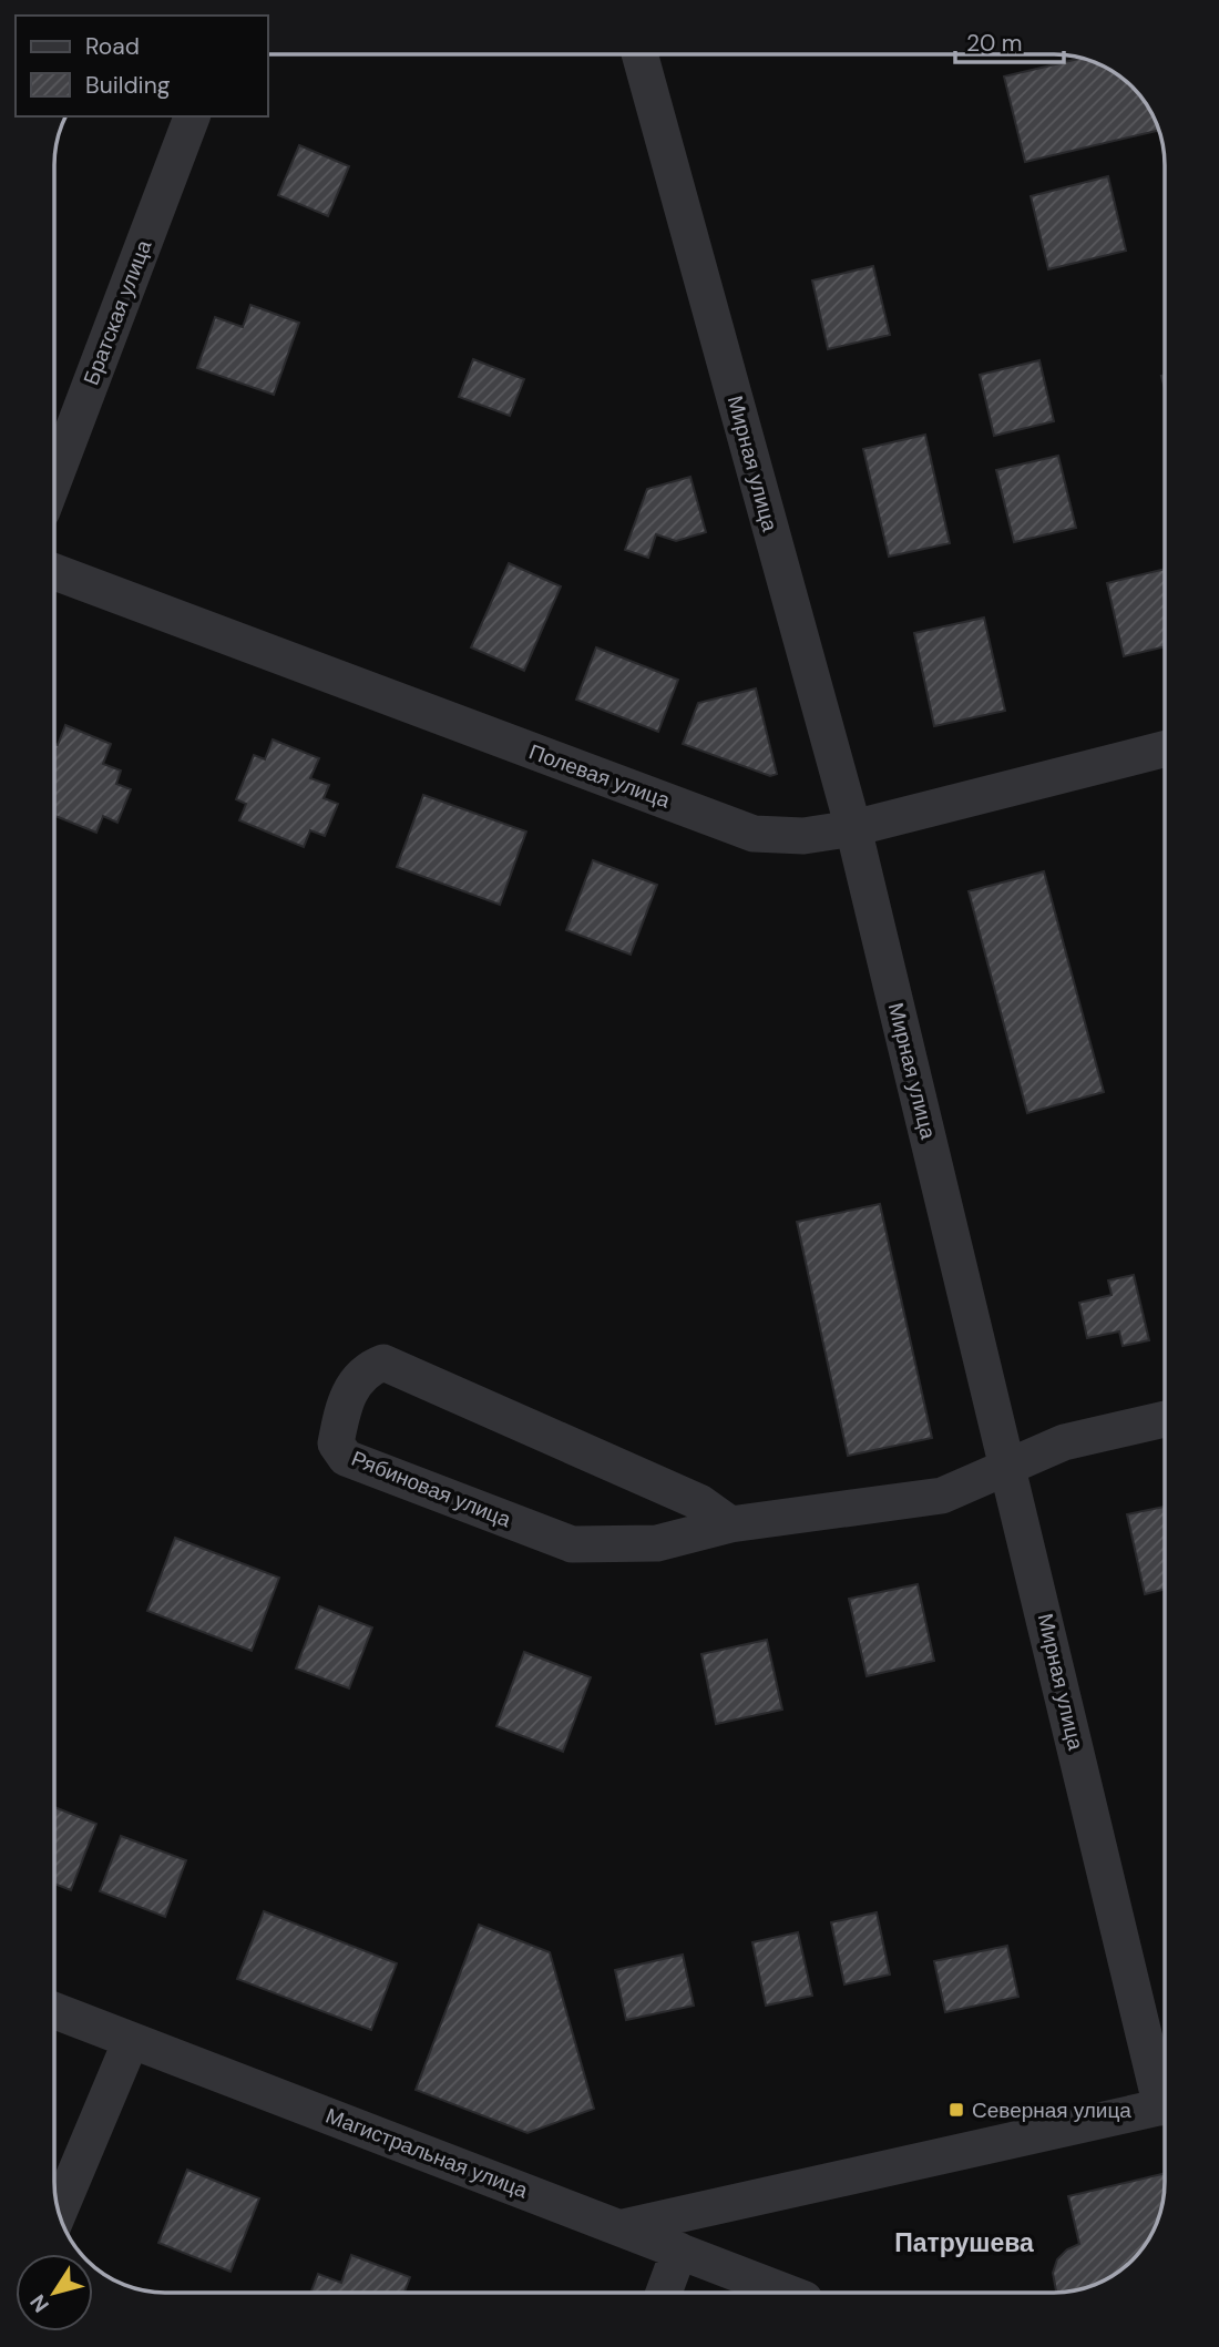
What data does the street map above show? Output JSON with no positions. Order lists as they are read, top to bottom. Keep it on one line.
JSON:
{"streets":{"street":["Братская улица","Мирная улица","Полевая улица","Рябиновая улица","Магистральная улица"]},"crossings":[["Мирная улица","Полевая улица"],["Мирная улица","Рябиновая улица"]],"districts":["Патрушева"],"places":{"transit":["Северная улица"]},"legend":["Road","Building"],"scale_bar":"20 m","north":"bottom left"}
